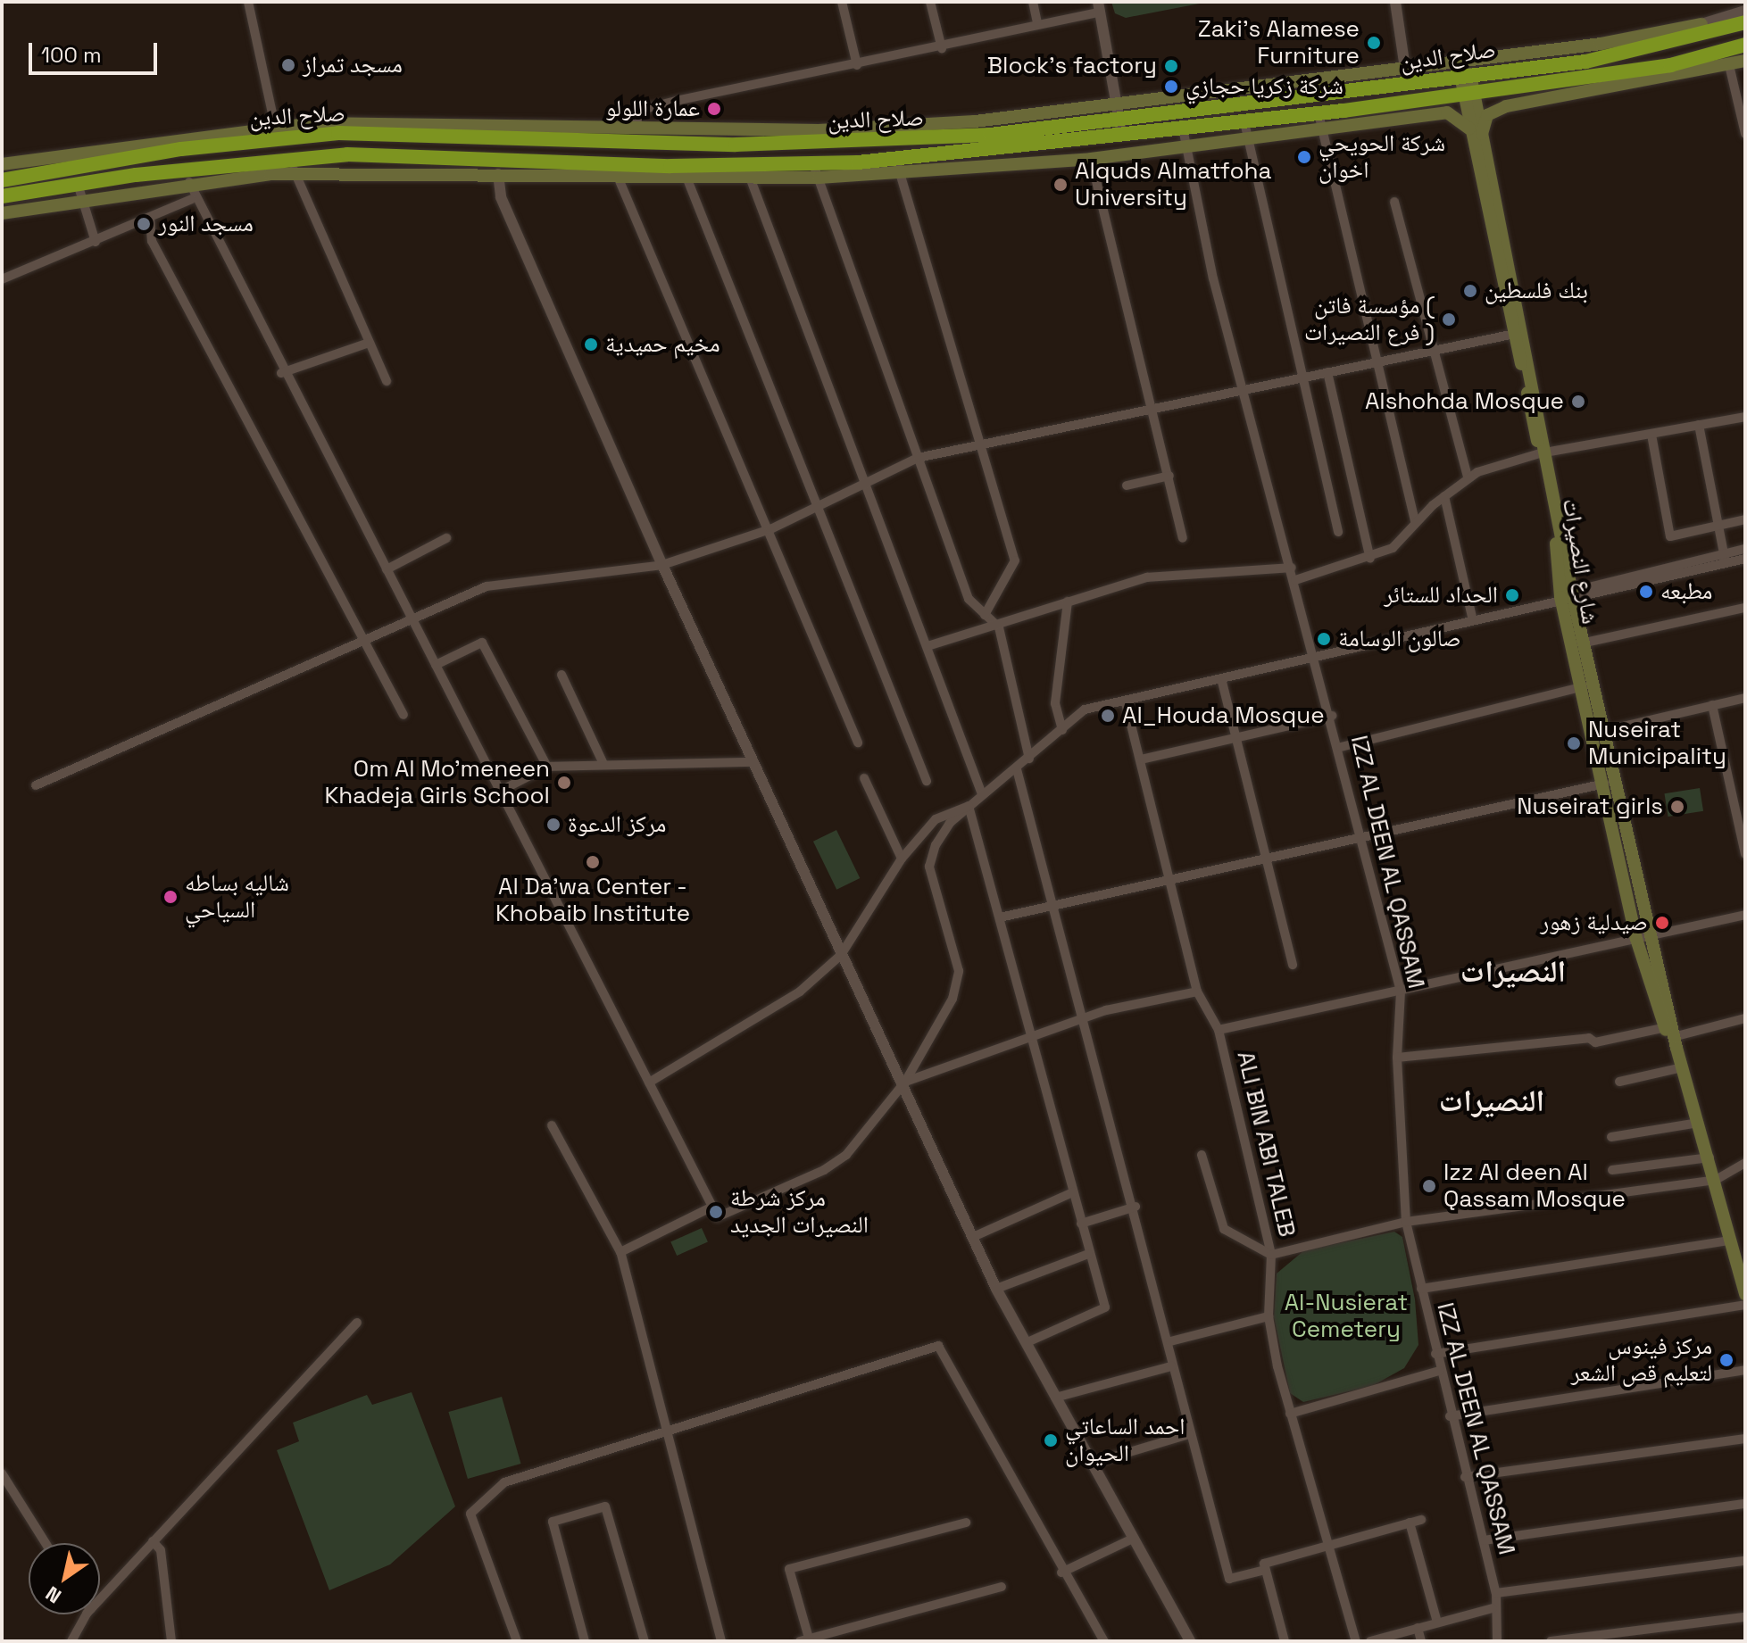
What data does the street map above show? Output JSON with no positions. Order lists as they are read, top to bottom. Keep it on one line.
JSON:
{"streets":{"highway":["صلاح الدين"],"main road":["شارع النصيرات"],"street":["IZZ AL DEEN AL QASSAM","ALI BIN ABI TALEB"]},"crossings":[["صلاح الدين","شارع النصيرات"],["صلاح الدين","IZZ AL DEEN AL QASSAM"]],"districts":["النصيرات","النصيرات"],"parks":["Al-Nusierat Cemetery"],"places":["Zaki's Alamese Furniture","مسجد تمراز","Block's factory","شركة زكريا حجازي","عمارة اللولو","شركة الحويحي اخوان","Alquds Almatfoha University","مسجد النور","بنك فلسطين","مؤسسة فاتن ( فرع النصيرات )","مخيم حميدية","Alshohda Mosque","مطبعه","الحداد للستائر","صالون الوسامة","Al_Houda Mosque","Nuseirat Municipality","Om Al Mo'meneen Khadeja Girls School","Nuseirat girls","مركز الدعوة","Al Da'wa Center - Khobaib Institute","شاليه بساطه السياحي","صيدلية زهور","Izz Al deen Al Qassam Mosque","مركز شرطة النصيرات الجديد","مركز فينوس لتعليم قص الشعر","احمد الساعاتي الحيوان"],"scale_bar":"100 m","north":"bottom left"}
